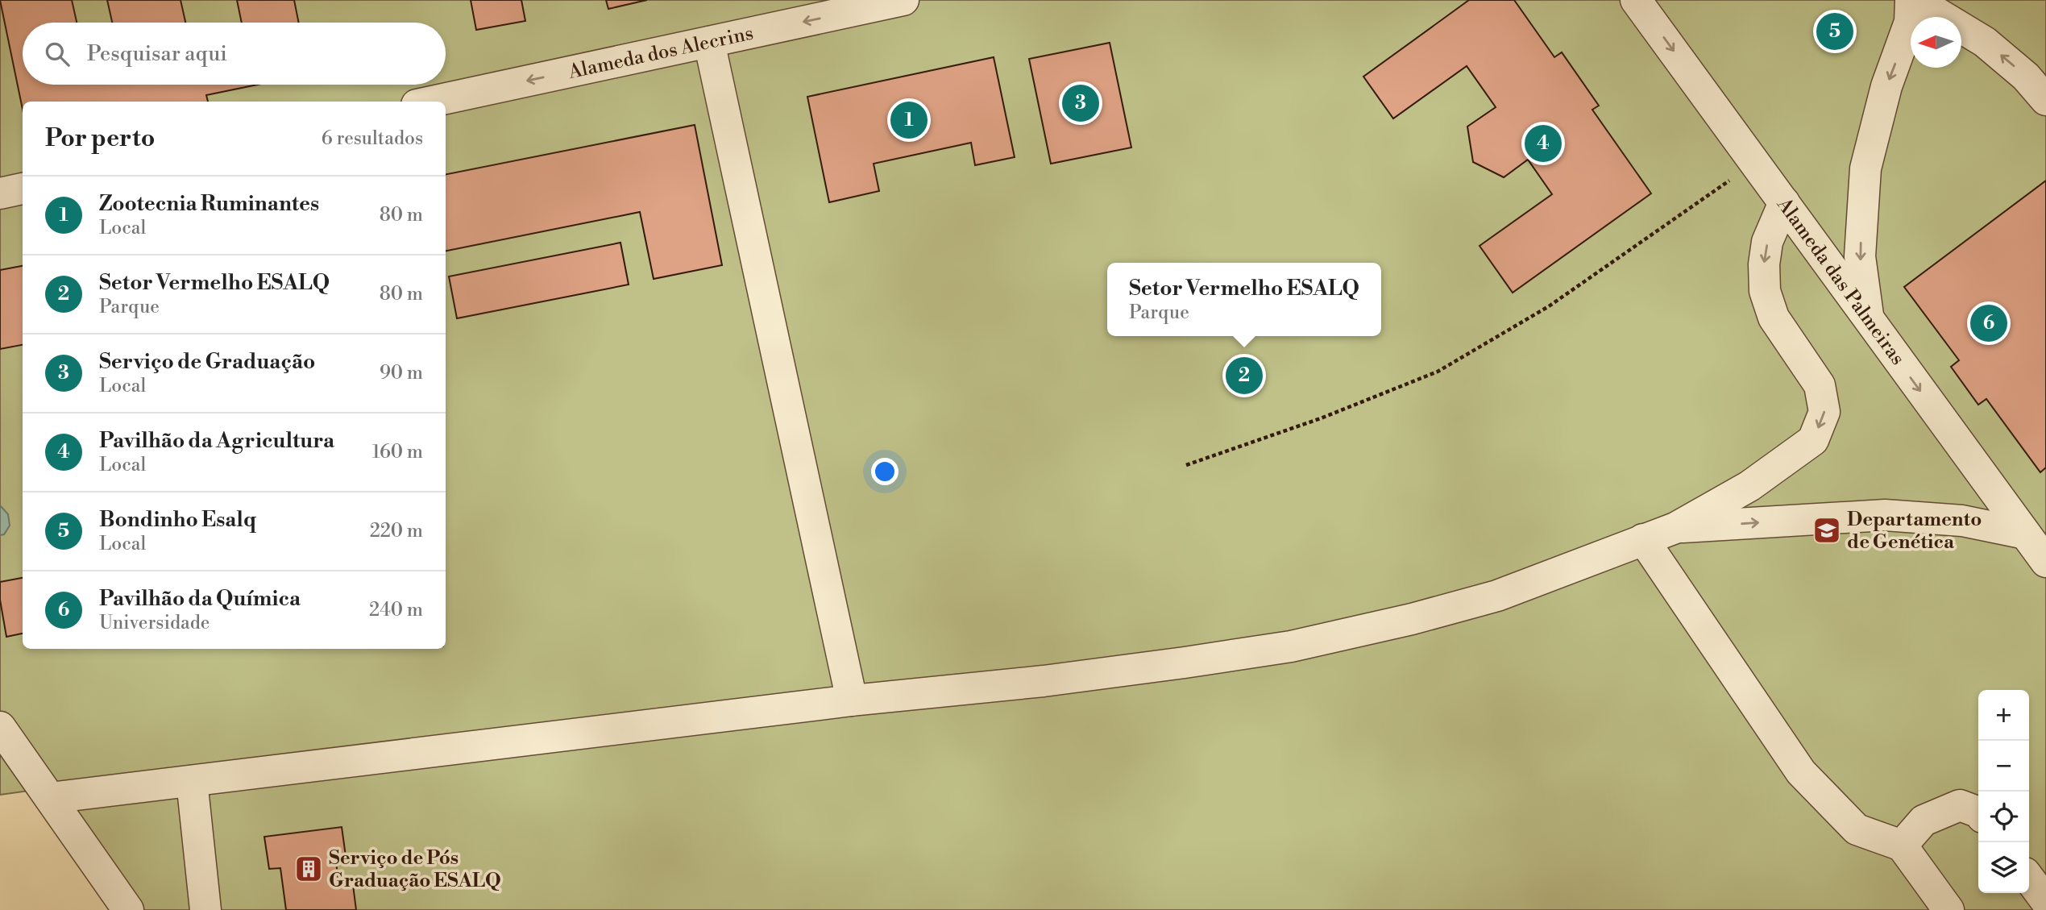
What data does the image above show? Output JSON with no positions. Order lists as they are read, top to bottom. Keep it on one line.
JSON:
{"streets":{"lane":["Alameda dos Alecrins","Alameda das Palmeiras"]},"one_way":["Alameda dos Alecrins","Alameda das Palmeiras"],"places":{"school or university":["Departamento de Genética"],"building":["Serviço de Pós Graduação ESALQ"]},"north":"left","page":{"pins":["5","3","1","4","6","2"],"search":"Pesquisar aqui","heading":["Por perto","6 resultados"],"list":[{"mark":"1","name":"Zootecnia Ruminantes","note":"Local","value":"80 m"},{"mark":"2","name":"Setor Vermelho ESALQ","note":"Parque","value":"80 m"},{"mark":"3","name":"Serviço de Graduação","note":"Local","value":"90 m"},{"mark":"4","name":"Pavilhão da Agricultura","note":"Local","value":"160 m"},{"mark":"5","name":"Bondinho Esalq","note":"Local","value":"220 m"},{"mark":"6","name":"Pavilhão da Química","note":"Universidade","value":"240 m"}],"popup":["Setor Vermelho ESALQ","Parque"],"map_buttons":["+","−"]}}
